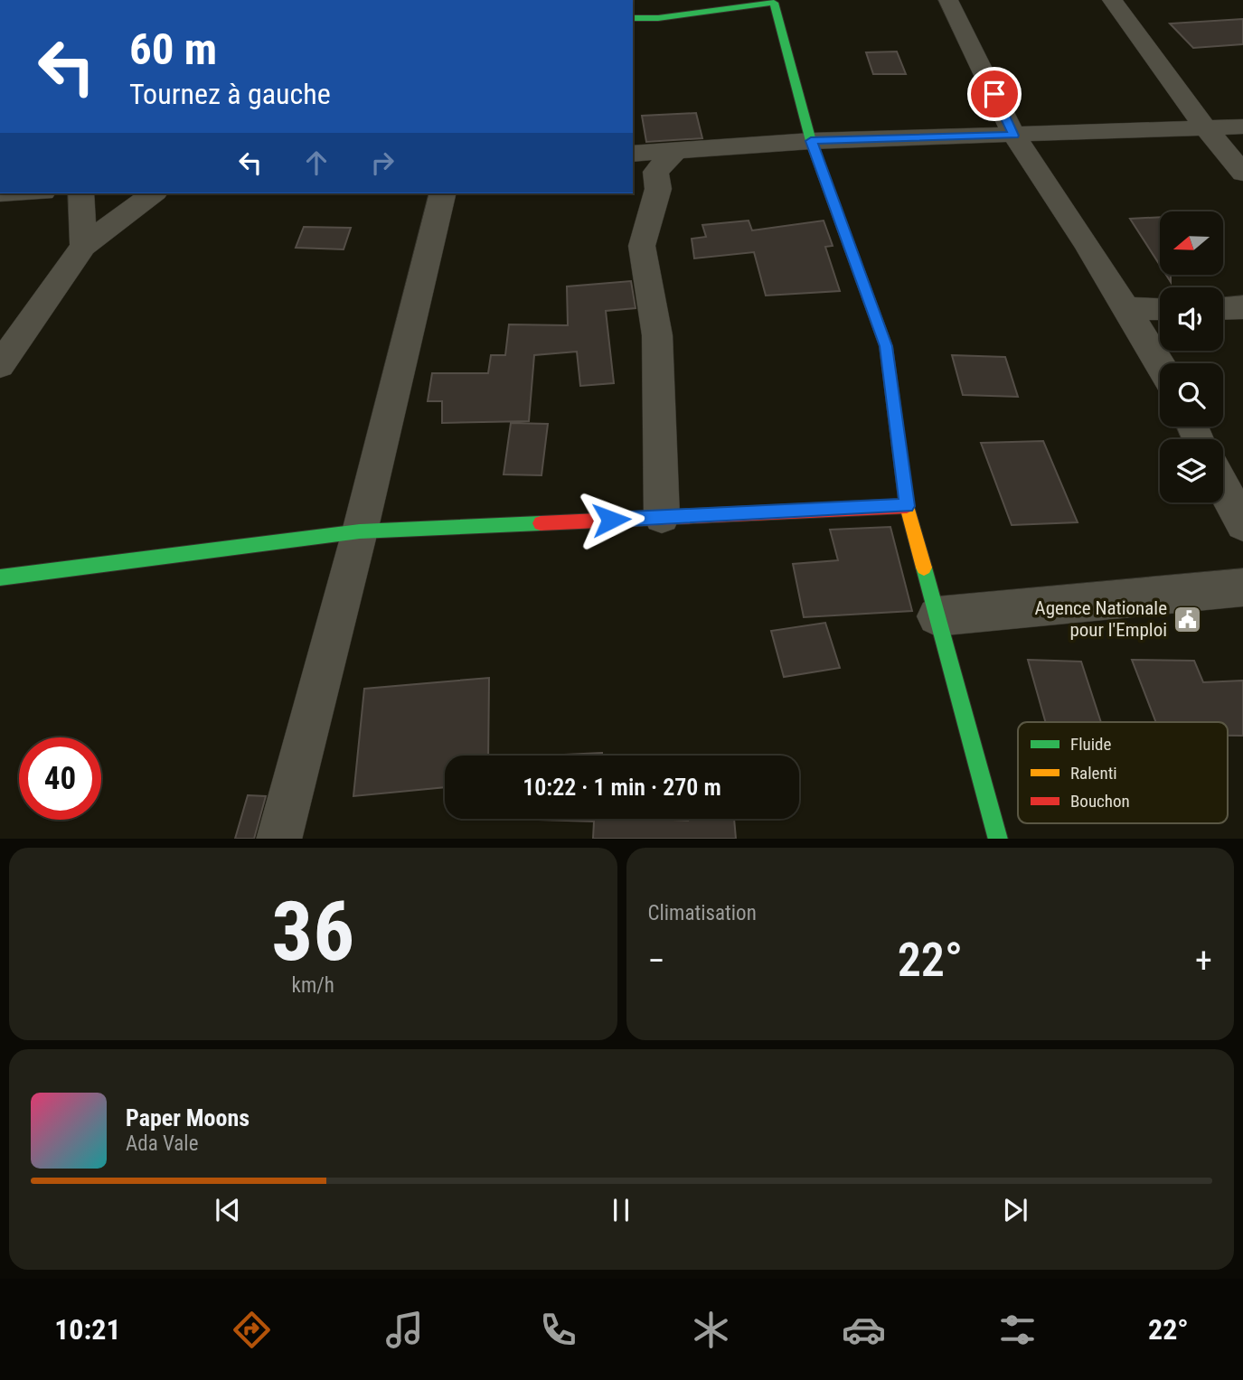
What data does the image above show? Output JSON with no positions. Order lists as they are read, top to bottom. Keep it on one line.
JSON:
{"places":{"public building":["Agence Nationale pour l'Emploi"]},"legend":["Fluide","Ralenti","Bouchon"],"north":"left","page":{"turn":["60 m","Tournez à gauche"],"limit":"40","trip":"10:22 · 1 min · 270 m","tile":[["36","km/h"],"Climatisation"],"heat":["−","22°","+"],"song":["Paper Moons","Ada Vale"],"tabs":["10:21","22°"]}}
